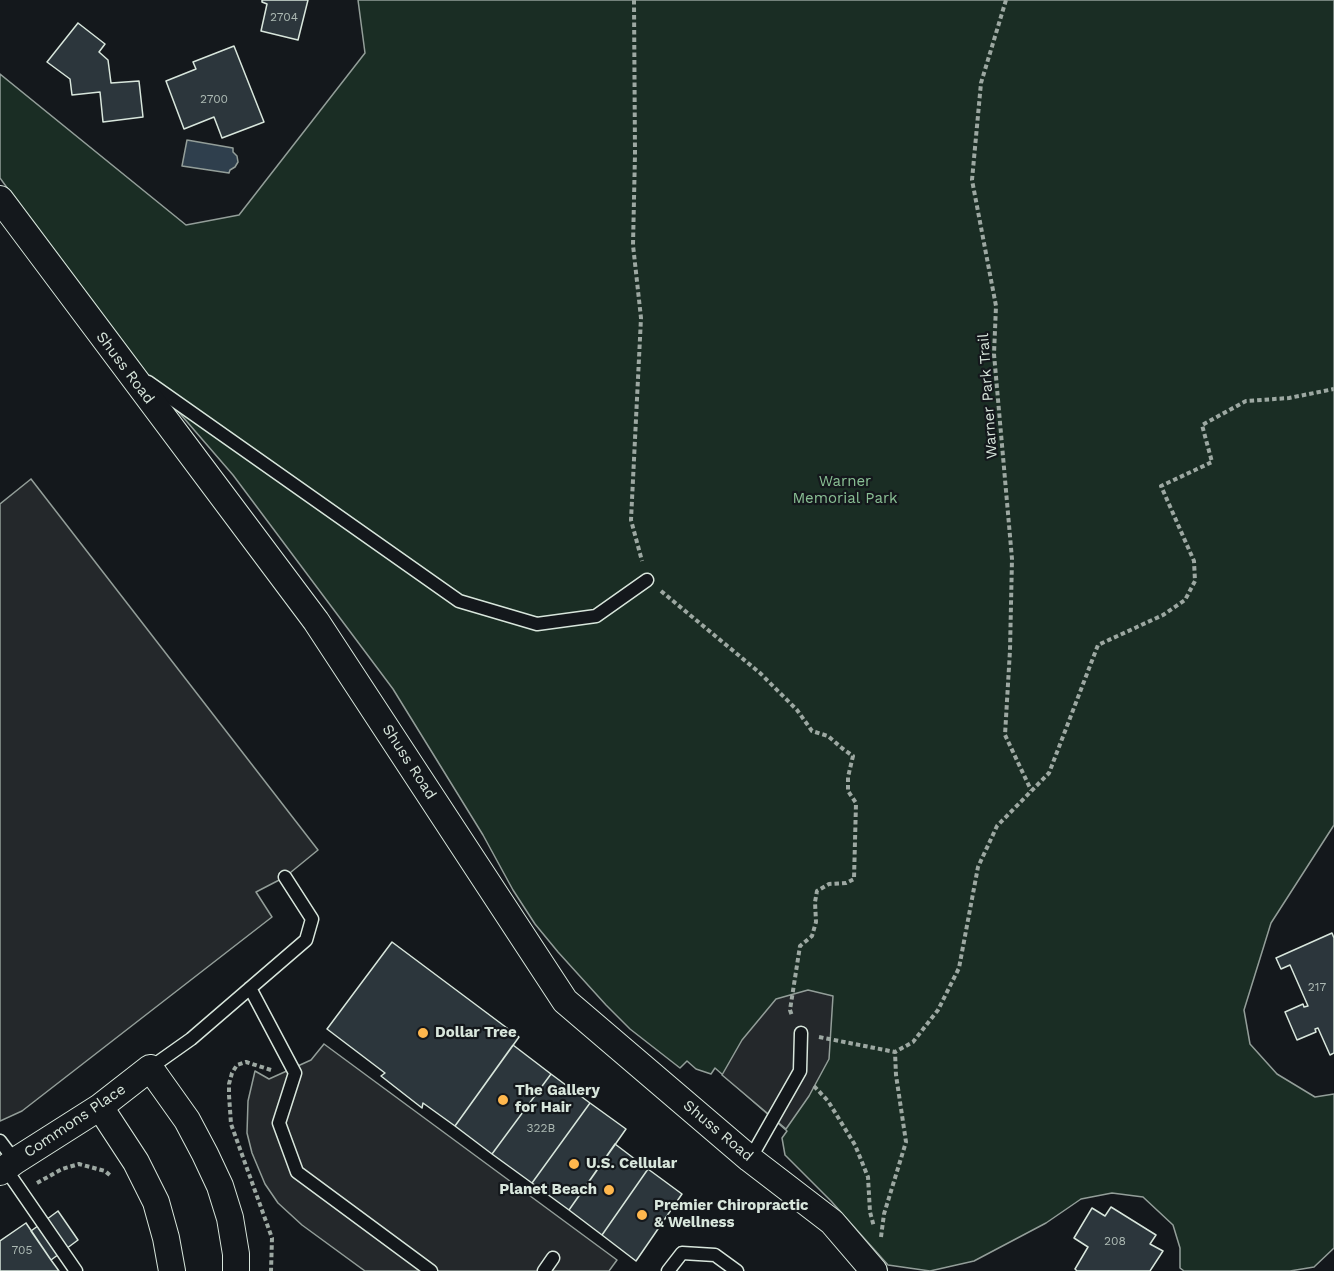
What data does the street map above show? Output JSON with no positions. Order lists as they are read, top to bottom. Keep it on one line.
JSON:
{"streets":{"street":["Shuss Road","Commons Place"],"path":["Warner Park Trail"]},"parks":["Warner Memorial Park"],"places":["Dollar Tree","The Gallery for Hair","U.S. Cellular","Planet Beach","Premier Chiropractic & Wellness"],"house_numbers":["2704","2700","217","322B","208","705"]}
